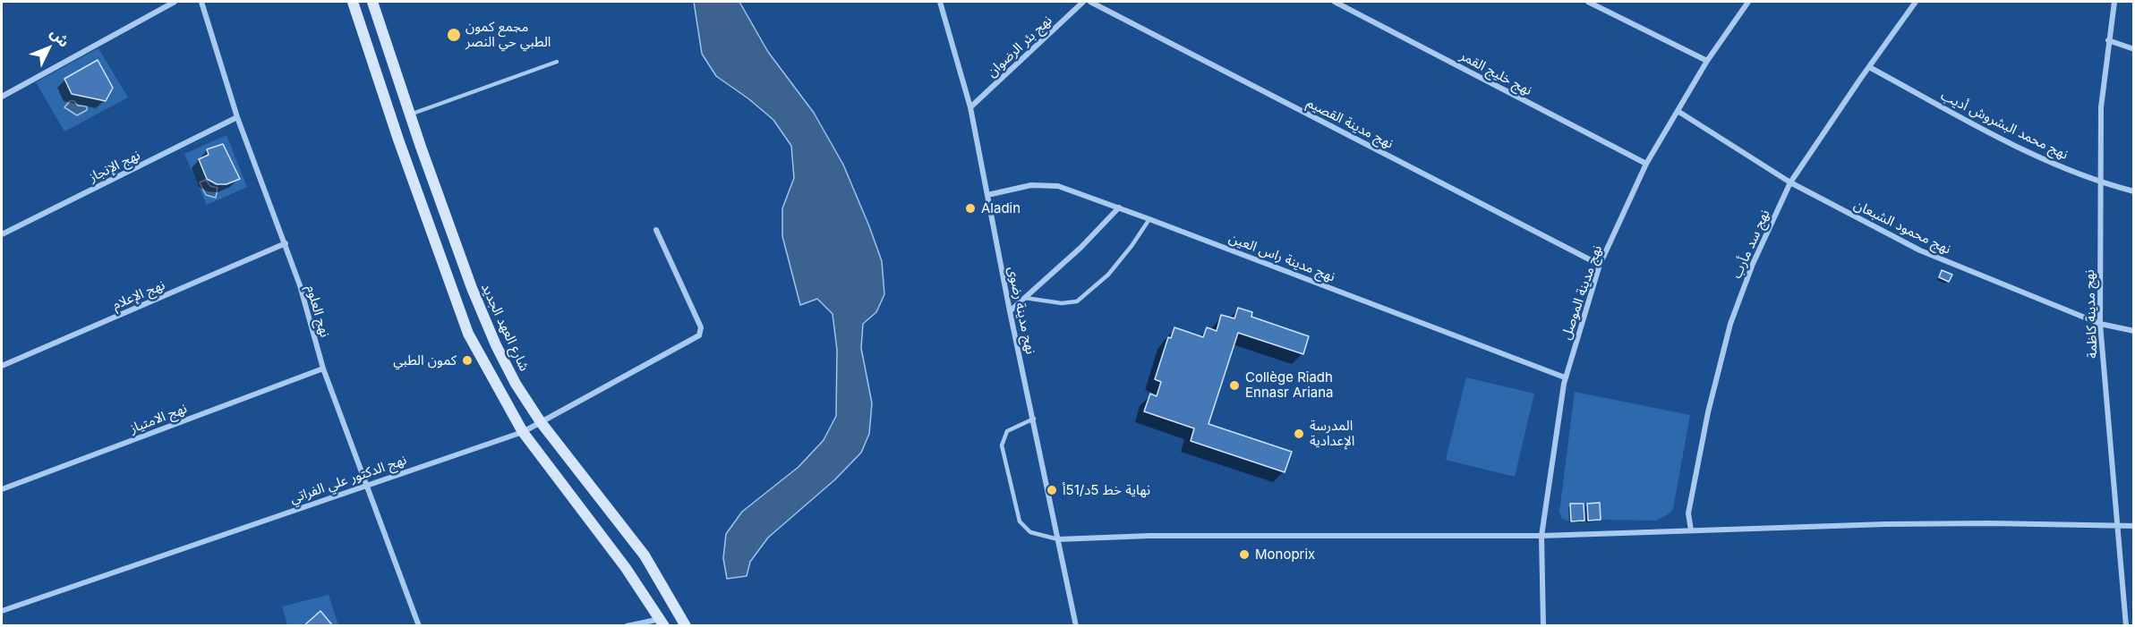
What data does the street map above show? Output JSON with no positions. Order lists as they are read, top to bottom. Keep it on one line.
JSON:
{"streets":{"main road":["شارع العهد الجديد"],"street":["نهج بئر الرضوان","نهج خليج القمر","نهج مدينة القصيم","نهج محمد البشروش أديب","نهج الإنجاز","نهج محمود الشبعان","نهج سد مأرب","نهج مدينة راس العين","نهج مدينة الموصل","نهج الإعلام","نهج مدينة رضوى","نهج العلوم","نهج مدينة كاظمة","نهج الامتياز","نهج الدكتور علي الفراتي"]},"crossings":[["نهج بئر الرضوان","نهج مدينة رضوى"],["نهج خليج القمر","نهج مدينة الموصل"],["نهج مدينة القصيم","نهج مدينة الموصل"],["نهج محمد البشروش أديب","نهج سد مأرب"],["نهج محمد البشروش أديب","نهج مدينة كاظمة"],["نهج الإنجاز","نهج العلوم"],["نهج محمود الشبعان","نهج سد مأرب"],["نهج محمود الشبعان","نهج مدينة الموصل"],["نهج محمود الشبعان","نهج مدينة كاظمة"],["نهج مدينة راس العين","نهج مدينة الموصل"],["نهج مدينة راس العين","نهج مدينة رضوى"],["نهج الإعلام","نهج العلوم"],["نهج العلوم","نهج الامتياز"],["نهج العلوم","نهج الدكتور علي الفراتي"],["شارع العهد الجديد","نهج الدكتور علي الفراتي"]],"places":["مجمع كمون الطبي حي النصر","Aladin","كمون الطبي","Collège Riadh Ennasr Ariana","المدرسة الإعدادية","نهاية خط 5د/51أ","Monoprix"],"north":"top right"}
